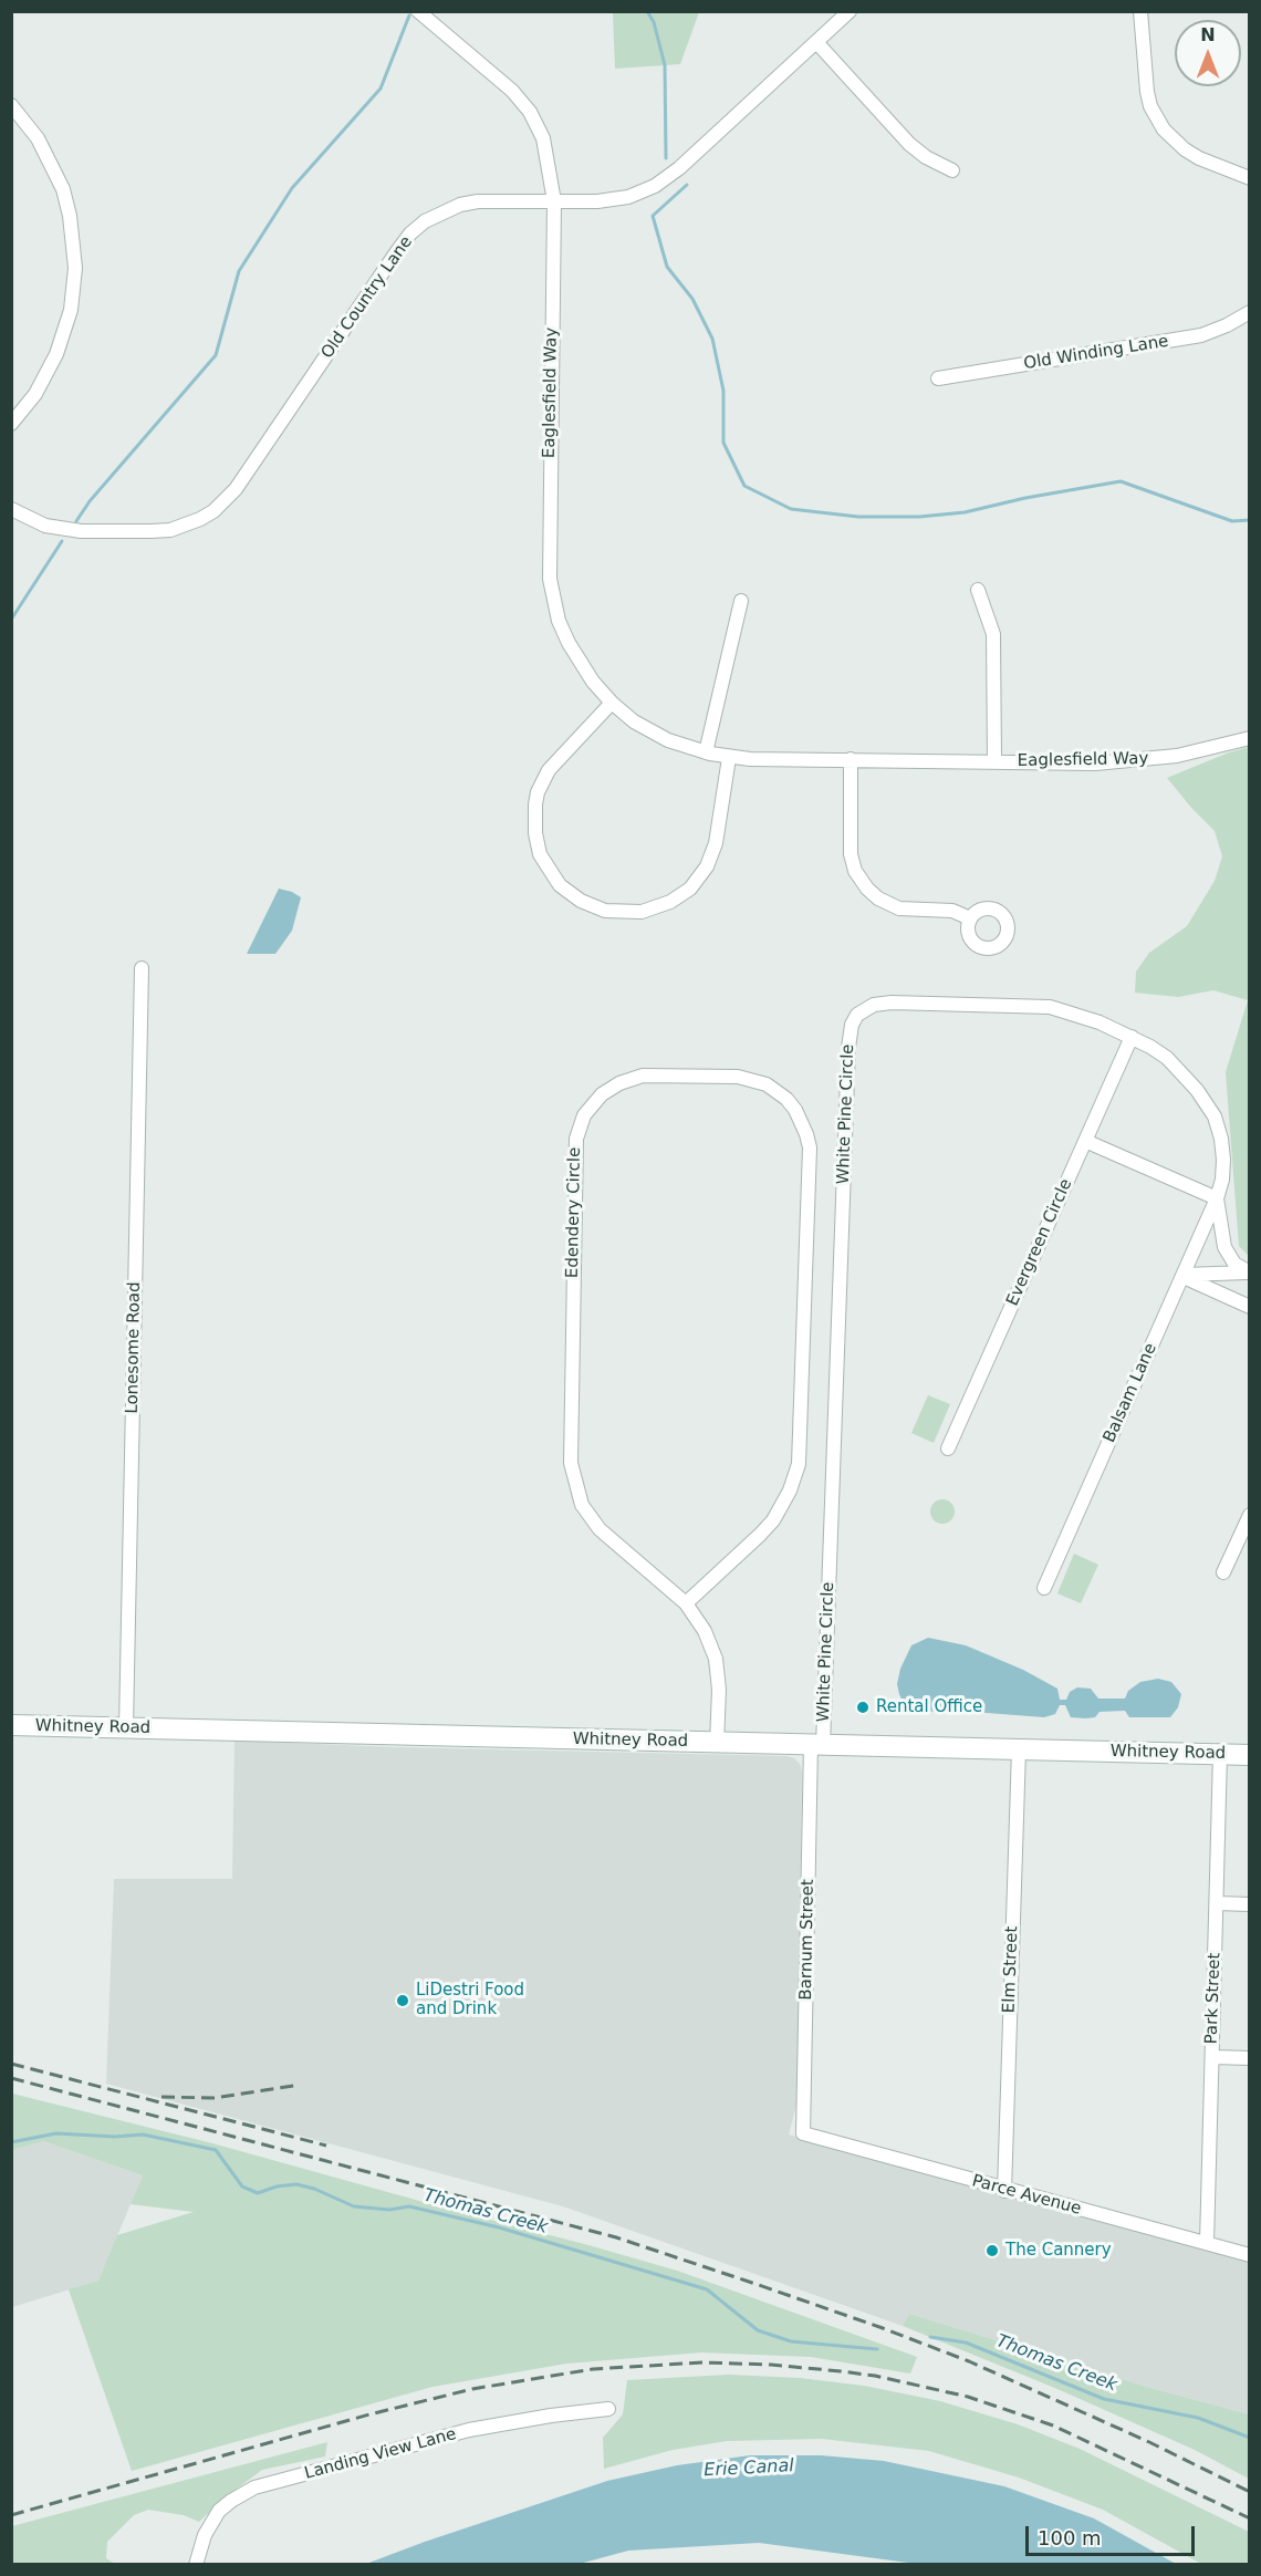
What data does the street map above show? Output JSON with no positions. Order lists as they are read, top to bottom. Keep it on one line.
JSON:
{"streets":{"main road":["Whitney Road"],"street":["Old Country Lane","Old Winding Lane","Eaglesfield Way","White Pine Circle","Edendery Circle","Evergreen Circle","Lonesome Road","Balsam Lane","Barnum Street","Elm Street","Park Street","Parce Avenue","Landing View Lane"]},"crossings":[["Old Country Lane","Eaglesfield Way"],["White Pine Circle","Evergreen Circle"],["White Pine Circle","Balsam Lane"],["White Pine Circle","Whitney Road"],["White Pine Circle","Barnum Street"],["Edendery Circle","Whitney Road"],["Lonesome Road","Whitney Road"],["Whitney Road","Barnum Street"],["Whitney Road","Elm Street"],["Whitney Road","Park Street"],["Barnum Street","Parce Avenue"],["Elm Street","Parce Avenue"],["Park Street","Parce Avenue"]],"water":["Thomas Creek","Erie Canal"],"places":["Rental Office","LiDestri Food and Drink","The Cannery"],"scale_bar":"100 m","north":"top"}
